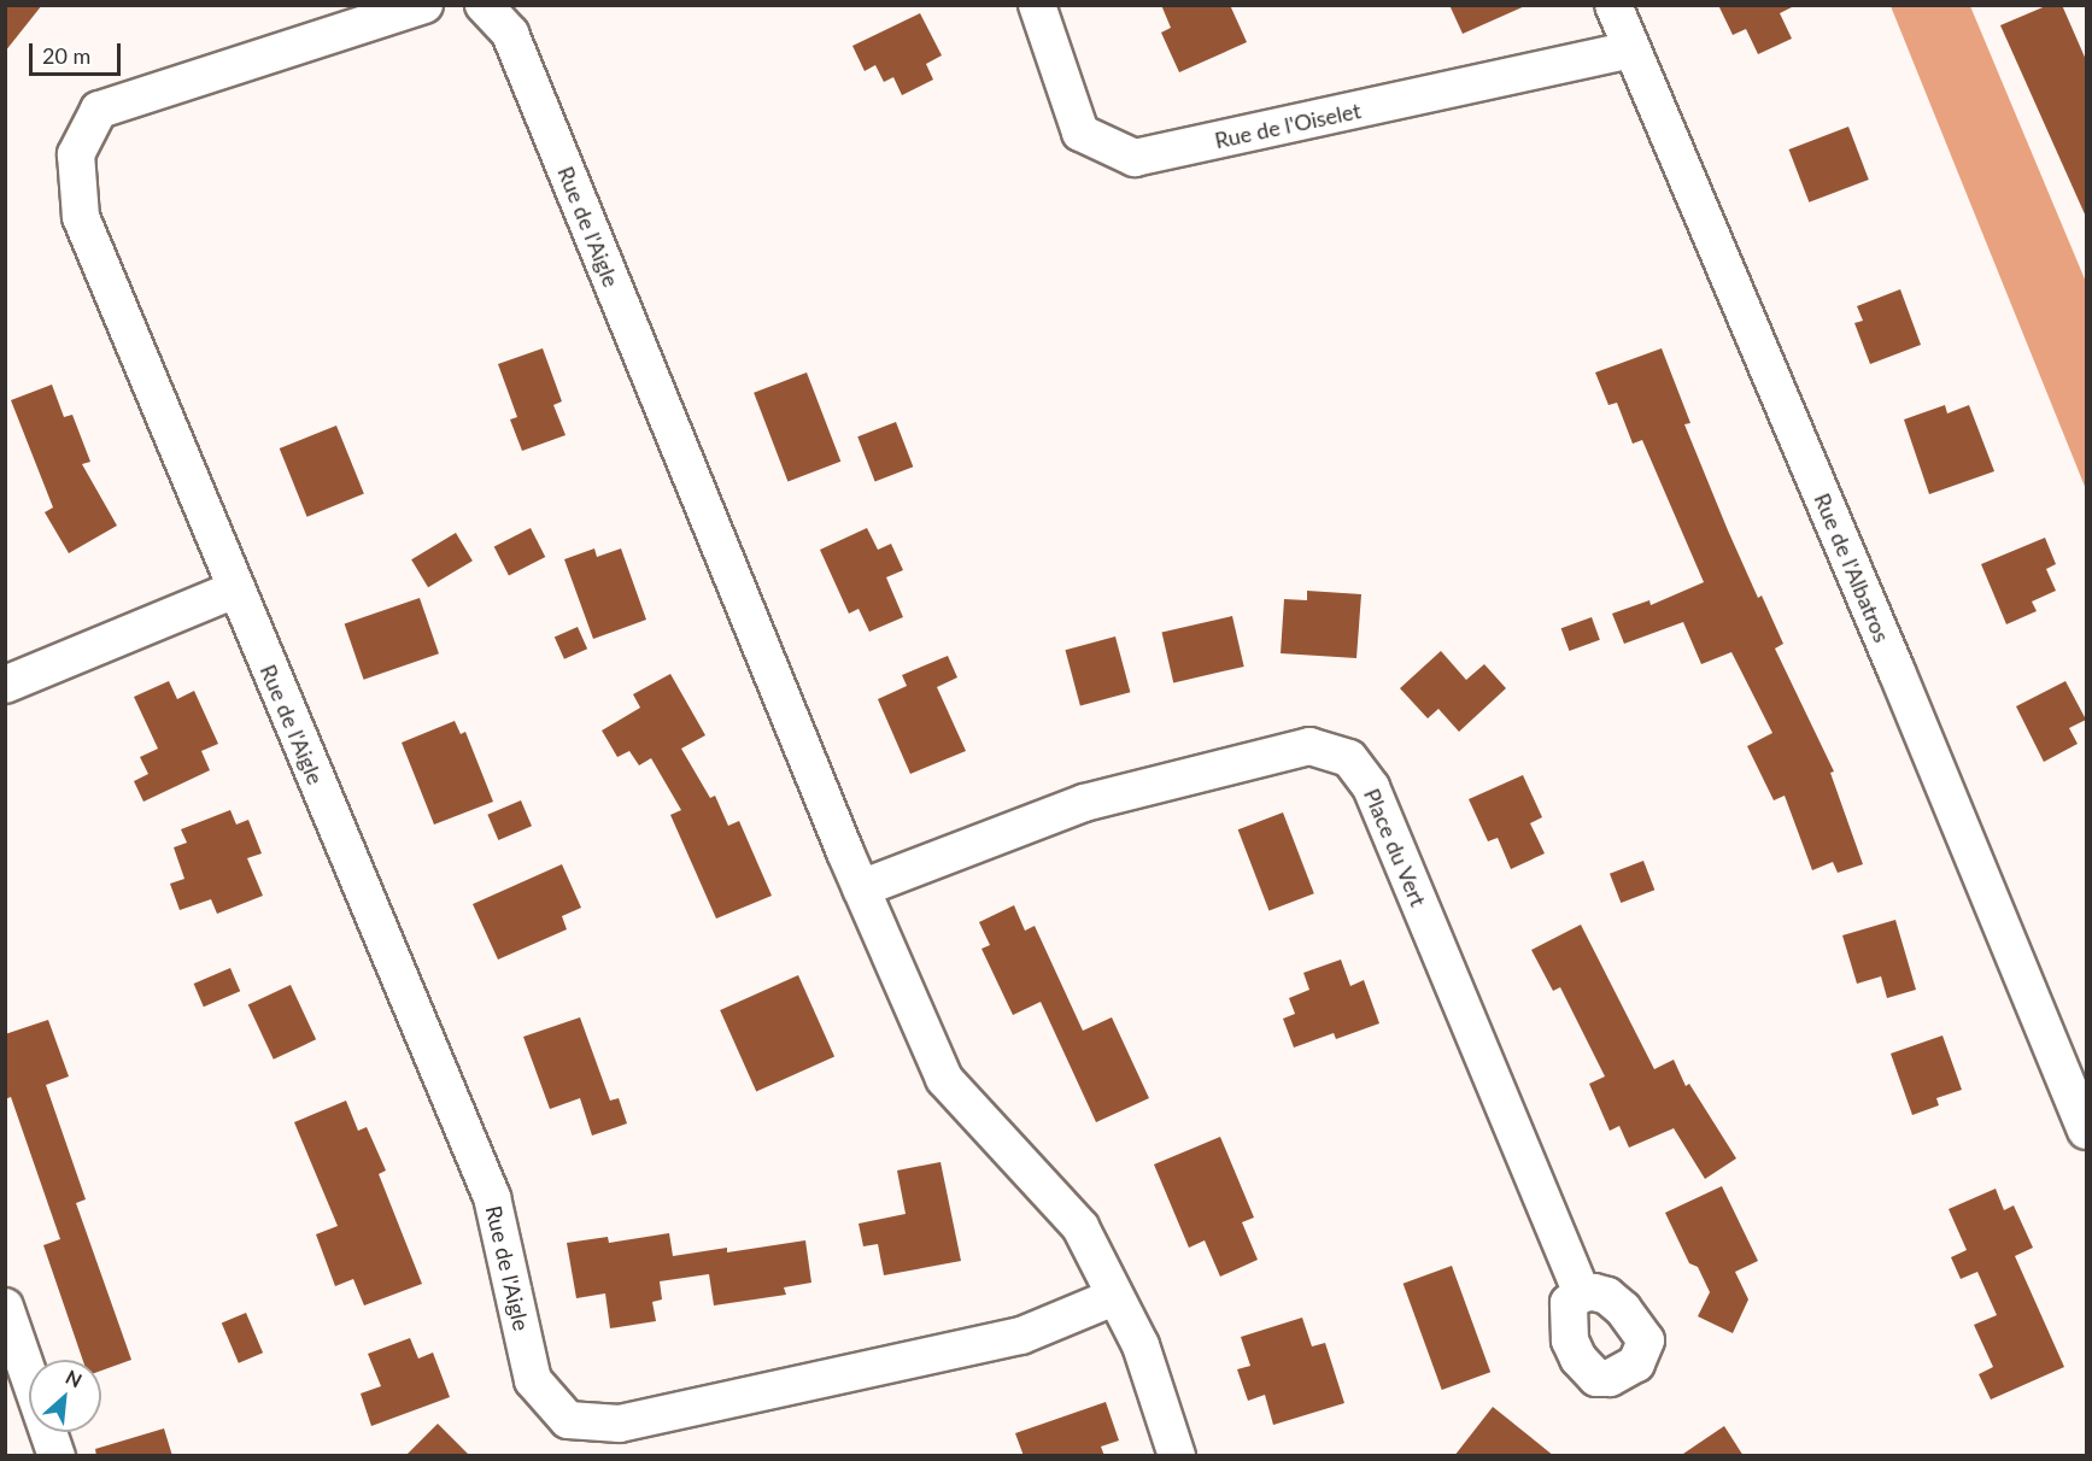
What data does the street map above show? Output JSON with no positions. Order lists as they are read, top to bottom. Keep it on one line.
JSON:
{"streets":{"street":["Rue de l'Oiselet","Rue de l'Aigle","Rue de l'Albatros","Place du Vert"]},"crossings":[["Rue de l'Oiselet","Rue de l'Albatros"],["Rue de l'Aigle","Place du Vert"]],"scale_bar":"20 m","north":"top right"}
